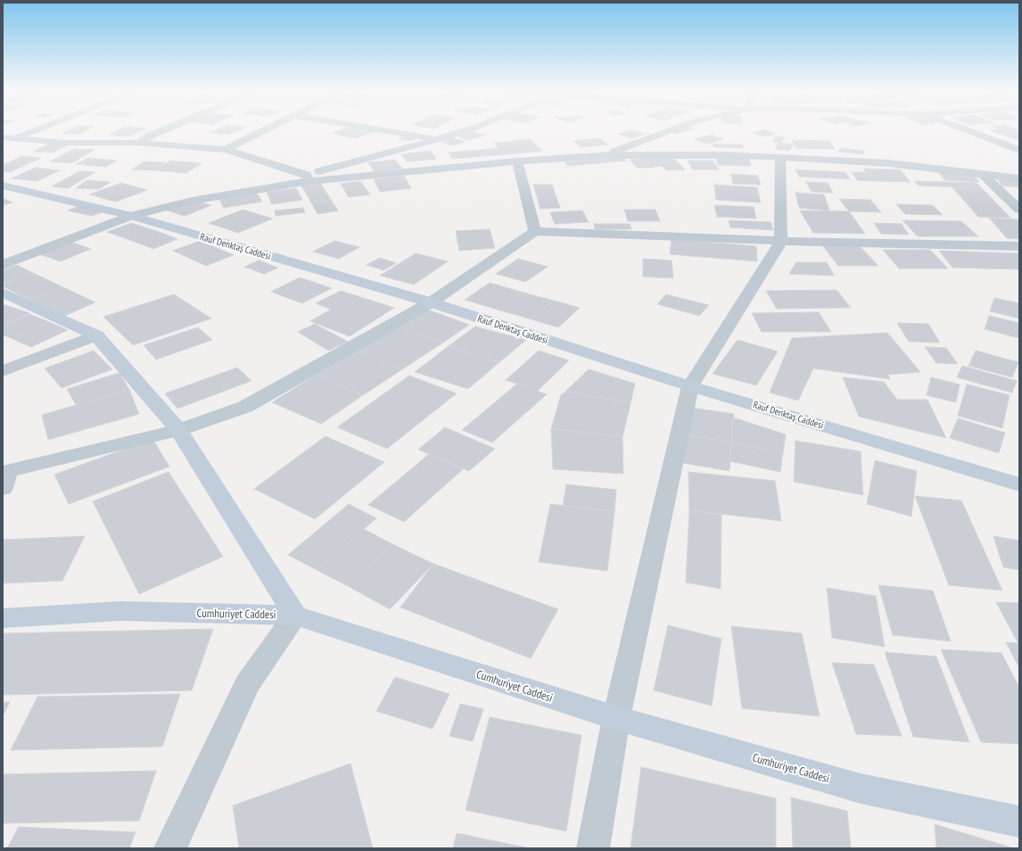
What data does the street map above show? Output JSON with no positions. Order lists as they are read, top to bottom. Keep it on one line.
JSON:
{"streets":{"street":["Rauf Denktaş Caddesi","Cumhuriyet Caddesi"]}}
